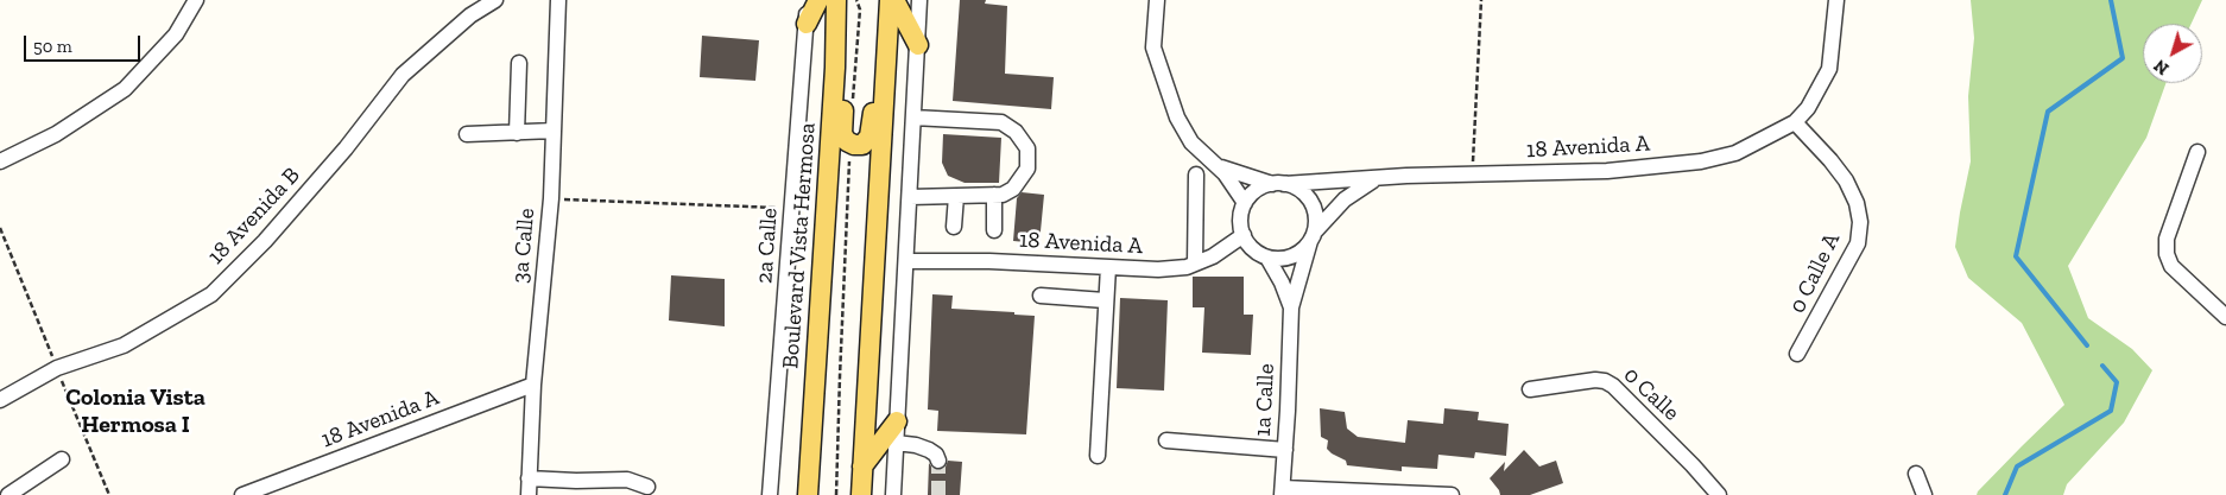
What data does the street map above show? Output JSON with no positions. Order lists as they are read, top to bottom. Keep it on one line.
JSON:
{"streets":{"main road":["Boulevard Vista Hermosa"],"street":["18 Avenida A","18 Avenida B","3a Calle","2a Calle","0 Calle A","0 Calle","1a Calle"]},"crossings":[["18 Avenida A","3a Calle"],["18 Avenida A","0 Calle A"],["18 Avenida A","1a Calle"]],"districts":["Colonia Vista Hermosa I"],"scale_bar":"50 m","north":"bottom left"}
